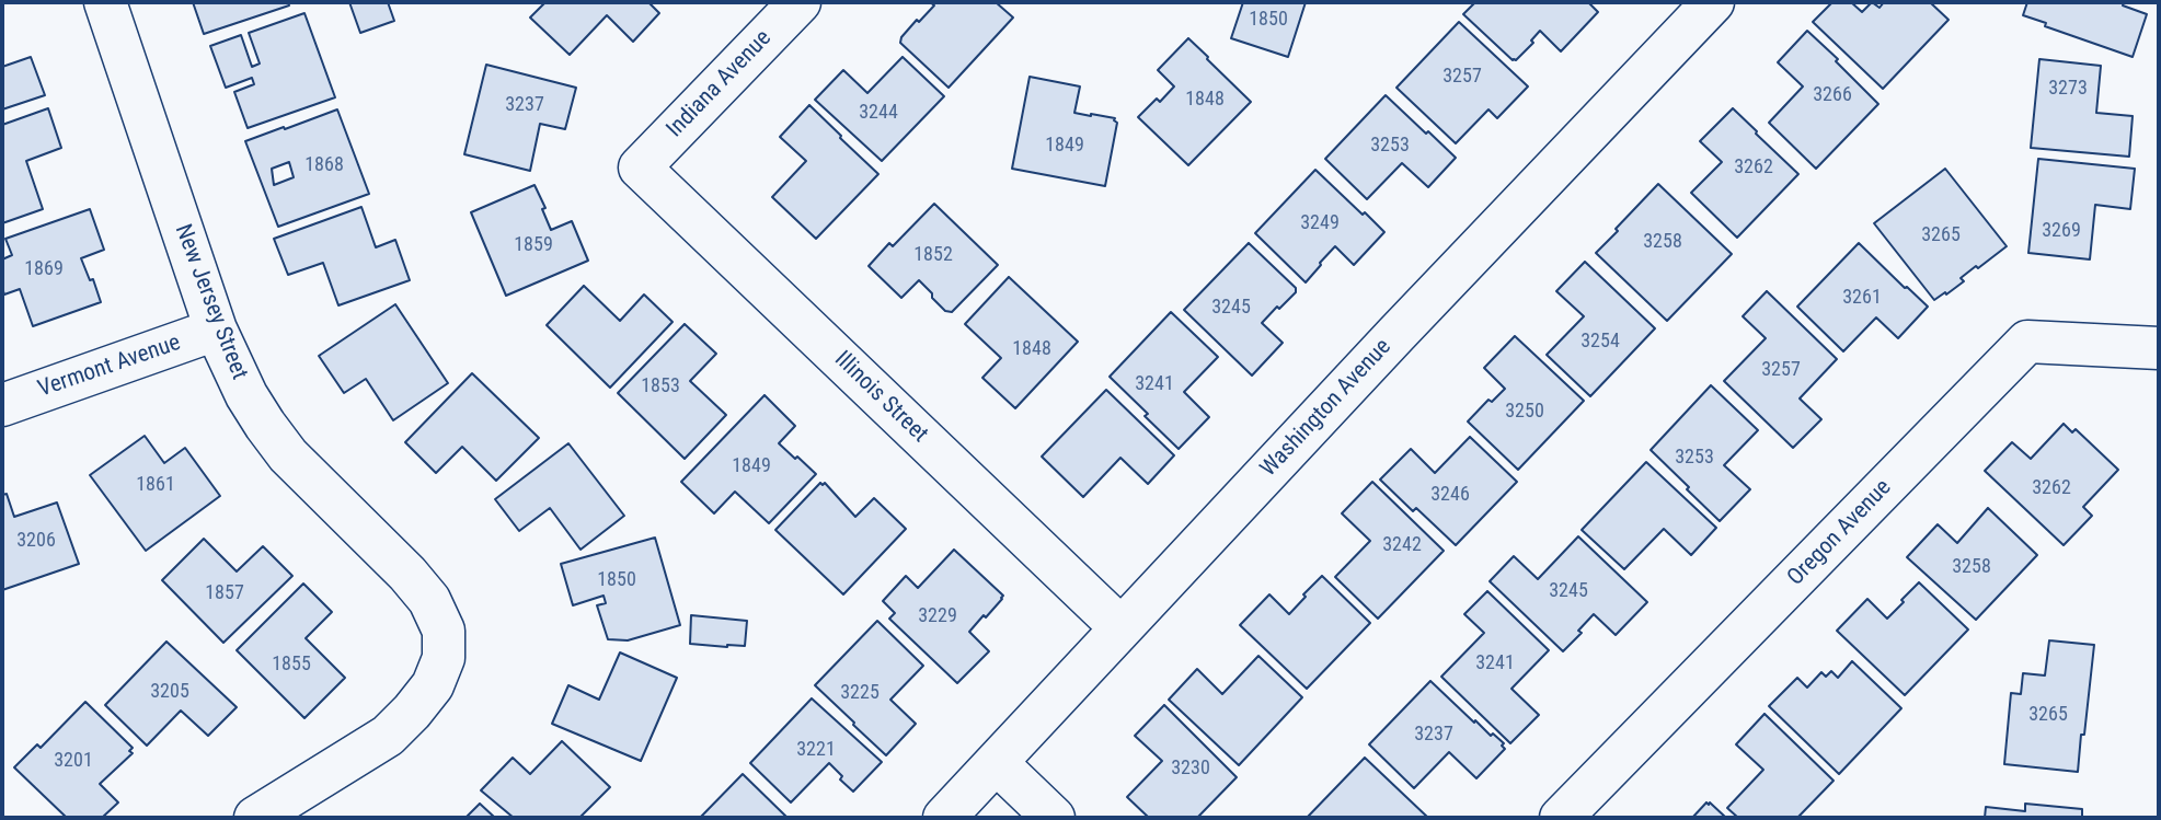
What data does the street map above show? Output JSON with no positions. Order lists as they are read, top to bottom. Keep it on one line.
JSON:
{"streets":{"street":["Indiana Avenue","New Jersey Street","Vermont Avenue","Illinois Street","Washington Avenue","Oregon Avenue"]},"crossings":[["Indiana Avenue","Illinois Street"],["New Jersey Street","Vermont Avenue"],["Illinois Street","Washington Avenue"]],"house_numbers":["1850","3257","3273","3266","1848","3237","3244","1849","3253","1868","3262","3249","3269","3265","3258","1859","1852","1869","3261","3245","3254","1848","3257","3241","1853","3250","3253","1849","1861","3262","3246","3206","3242","3258","1850","3245","1857","3229","3241","1855","3205","3225","3265","3237","3221","3201","3230"]}
